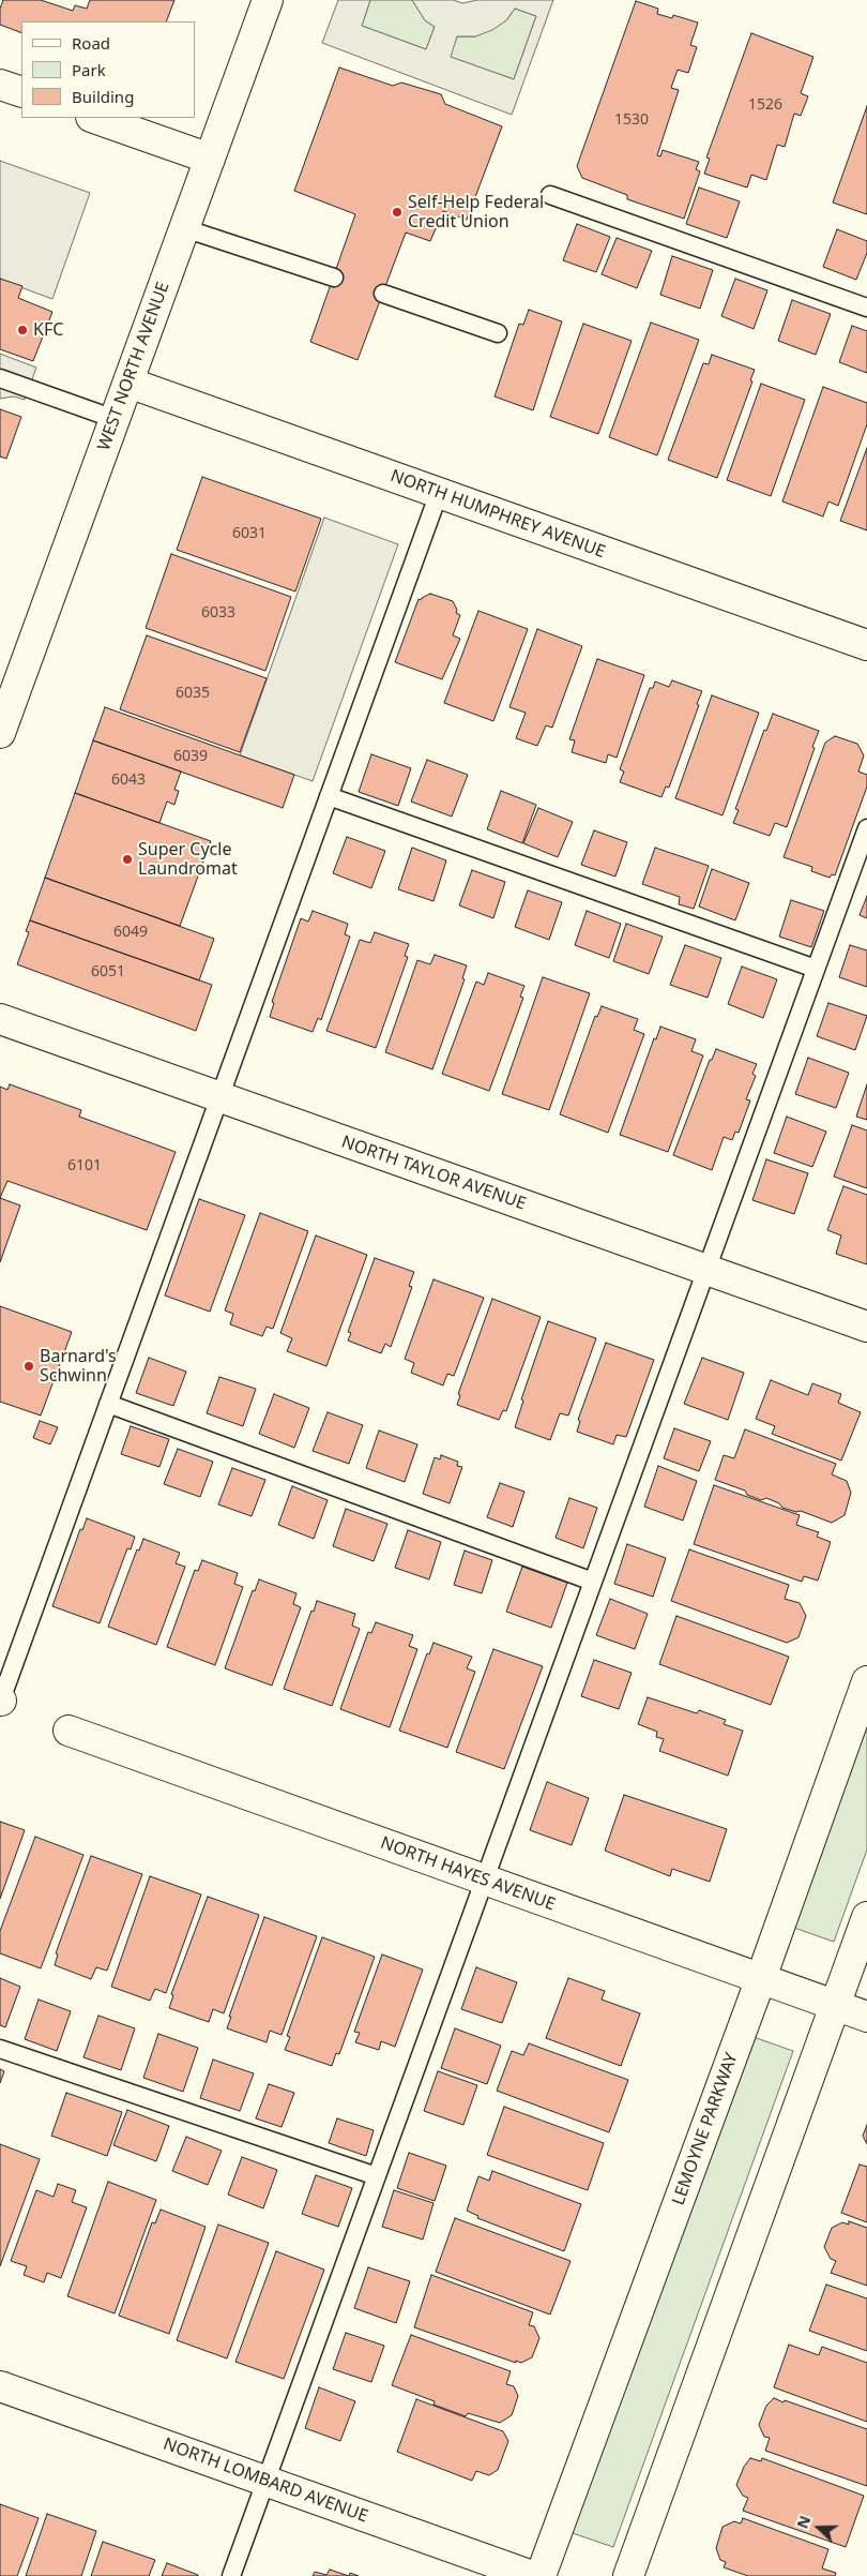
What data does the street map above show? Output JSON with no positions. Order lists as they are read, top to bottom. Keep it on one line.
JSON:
{"streets":{"street":["WEST NORTH AVENUE","NORTH HUMPHREY AVENUE","NORTH TAYLOR AVENUE","NORTH HAYES AVENUE","LEMOYNE PARKWAY","NORTH LOMBARD AVENUE"]},"crossings":[["WEST NORTH AVENUE","NORTH HUMPHREY AVENUE"],["NORTH HAYES AVENUE","LEMOYNE PARKWAY"]],"places":["Self-Help Federal Credit Union","KFC","Super Cycle Laundromat","Barnard's Schwinn"],"house_numbers":["1526","1530","6031","6033","6035","6039","6043","6049","6051","6101"],"legend":["Road","Park","Building"],"north":"left"}
